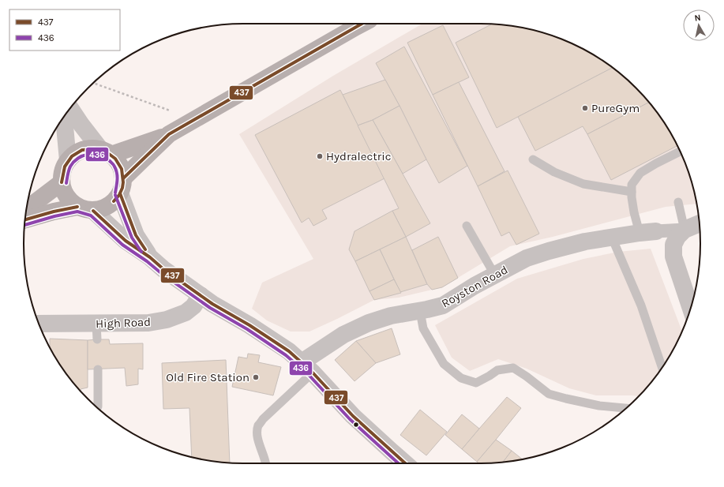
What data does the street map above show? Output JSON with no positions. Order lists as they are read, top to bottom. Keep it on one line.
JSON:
{"streets":{"street":["Royston Road","High Road"]},"places":["PureGym","Hydralectric","Old Fire Station"],"lines":["transit line 437","transit line 436"],"legend":["437","436"],"north":"top"}
